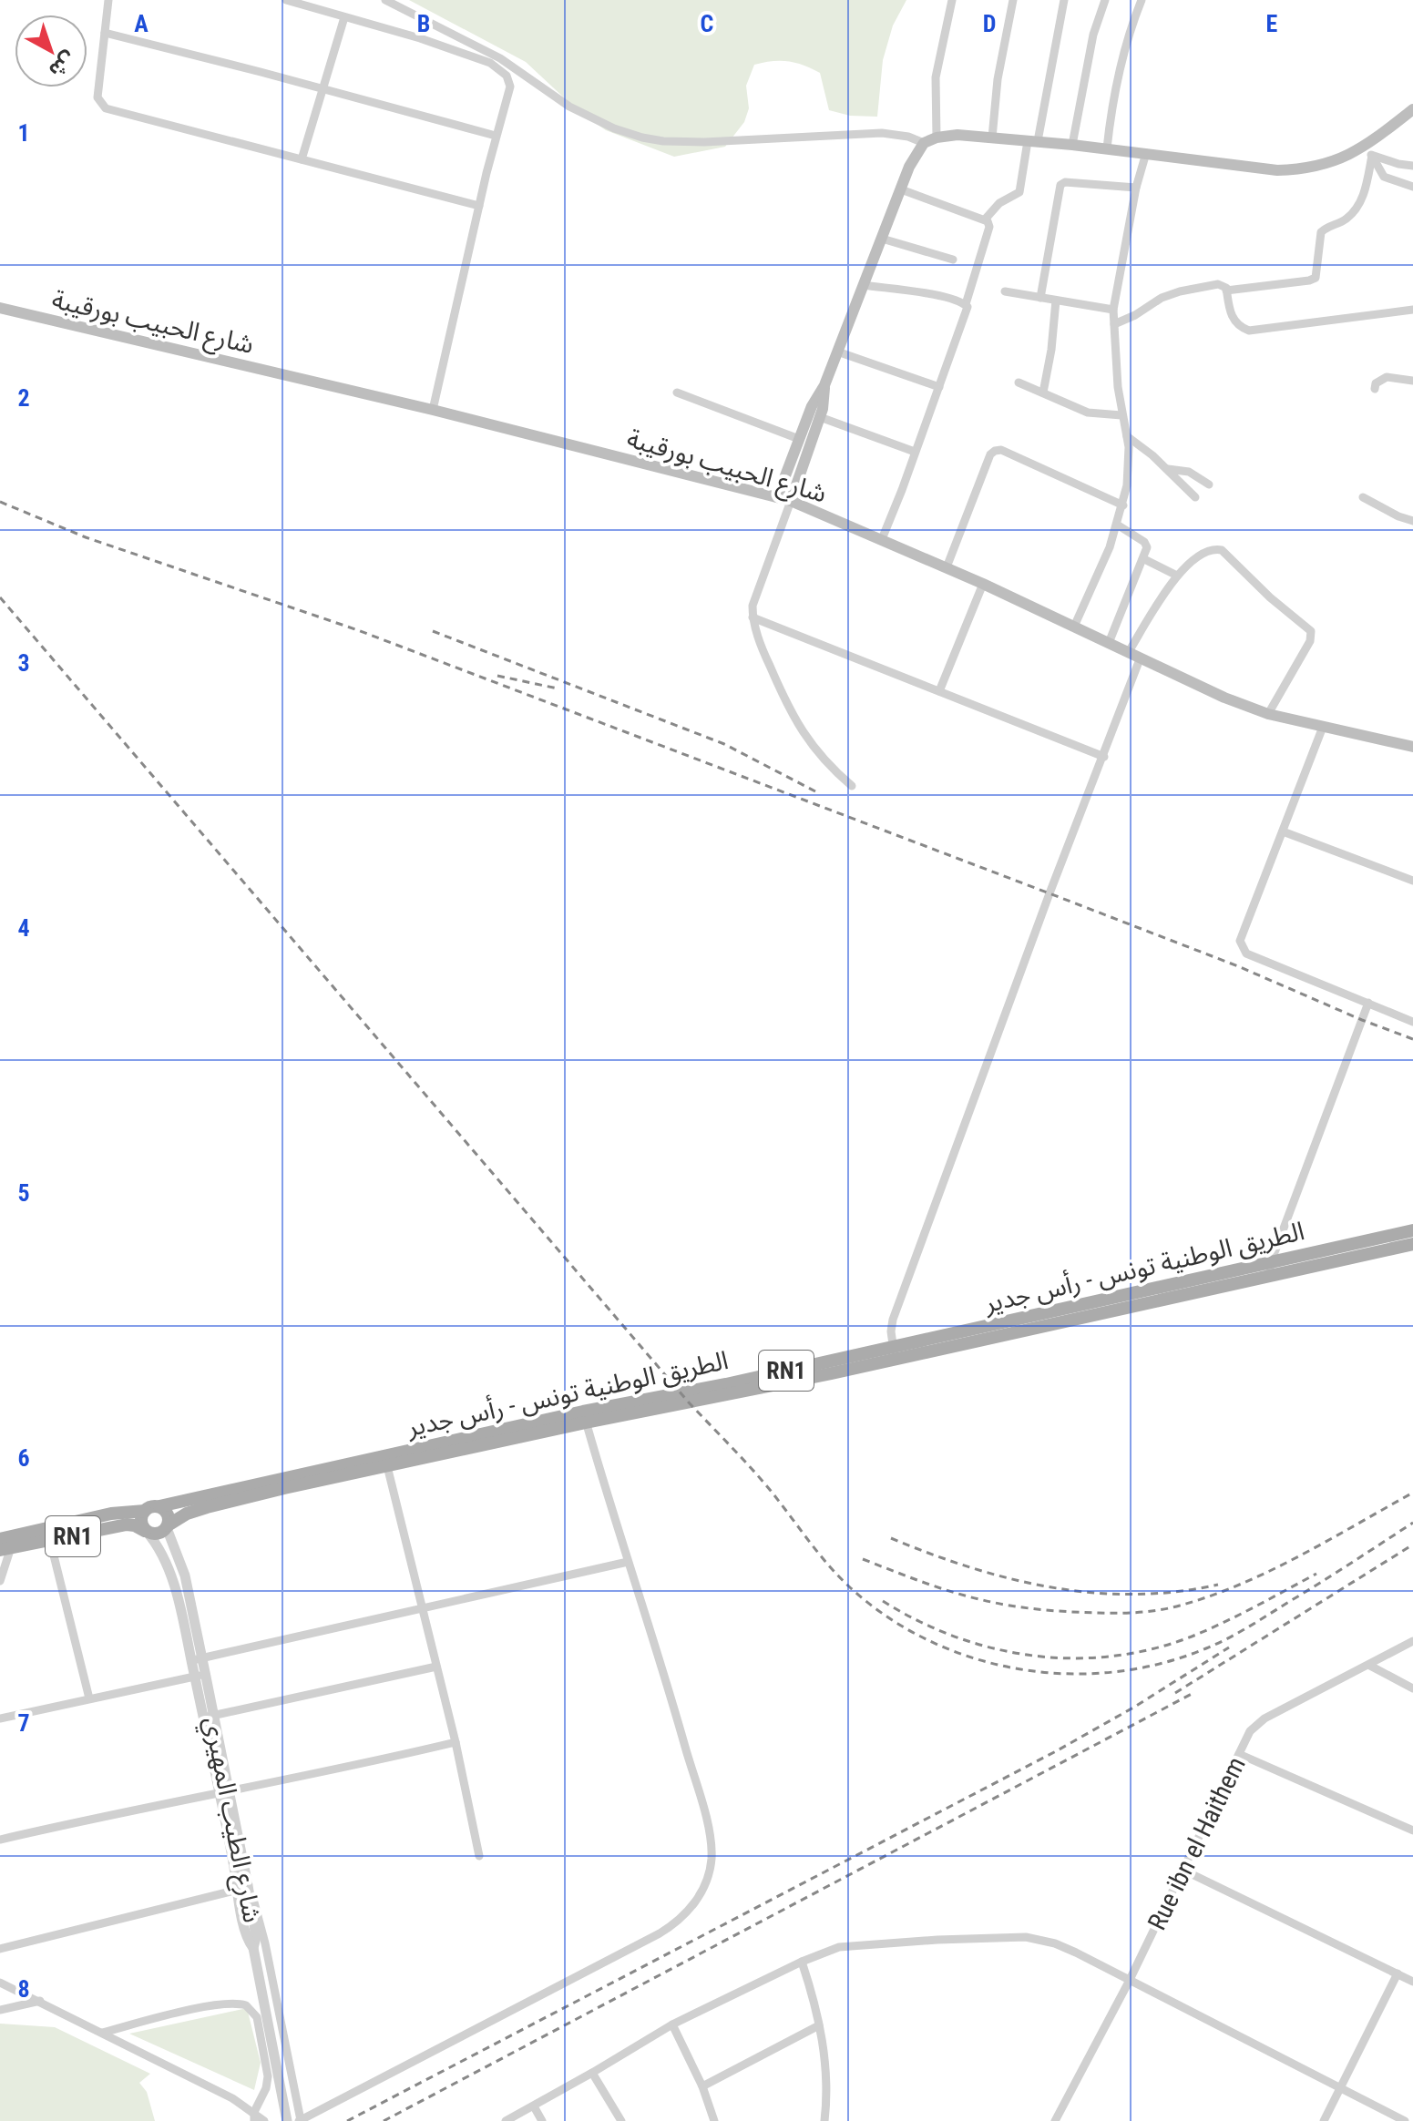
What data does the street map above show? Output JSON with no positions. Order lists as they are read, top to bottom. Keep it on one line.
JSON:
{"streets":{"main road":["شارع الحبيب بورقيبة","الطريق الوطنية تونس - رأس جدير","RN1"],"street":["شارع الطيب المهيري","Rue ibn el Haithem"]},"crossings":[["الطريق الوطنية تونس - رأس جدير","RN1"],["الطريق الوطنية تونس - رأس جدير","شارع الطيب المهيري"],["RN1","شارع الطيب المهيري"]],"north":"bottom right","grid":{"columns":["A","B","C","D","E"],"rows":["1","2","3","4","5","6","7","8"]}}
